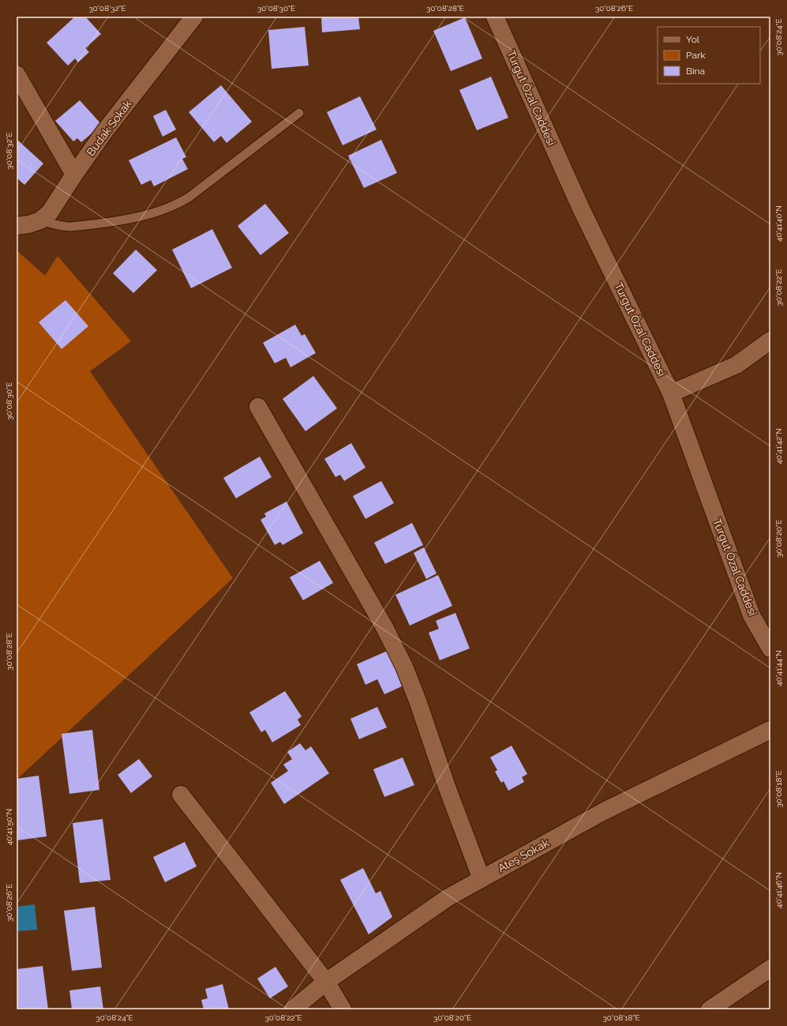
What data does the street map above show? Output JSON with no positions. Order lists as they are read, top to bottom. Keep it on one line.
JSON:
{"streets":{"street":["Turgut Özal Caddesi","Budak Sokak","Ateş Sokak"]},"legend":["Yol","Park","Bina"],"coordinates":["30°08'32\"E","30°08'30\"E","30°08'28\"E","30°08'26\"E","30°08'24\"E","40°41'40\"N","30°08'22\"E","40°41'42\"N","30°08'20\"E","40°41'44\"N","30°08'18\"E","40°41'50\"N","40°41'46\"N"]}
